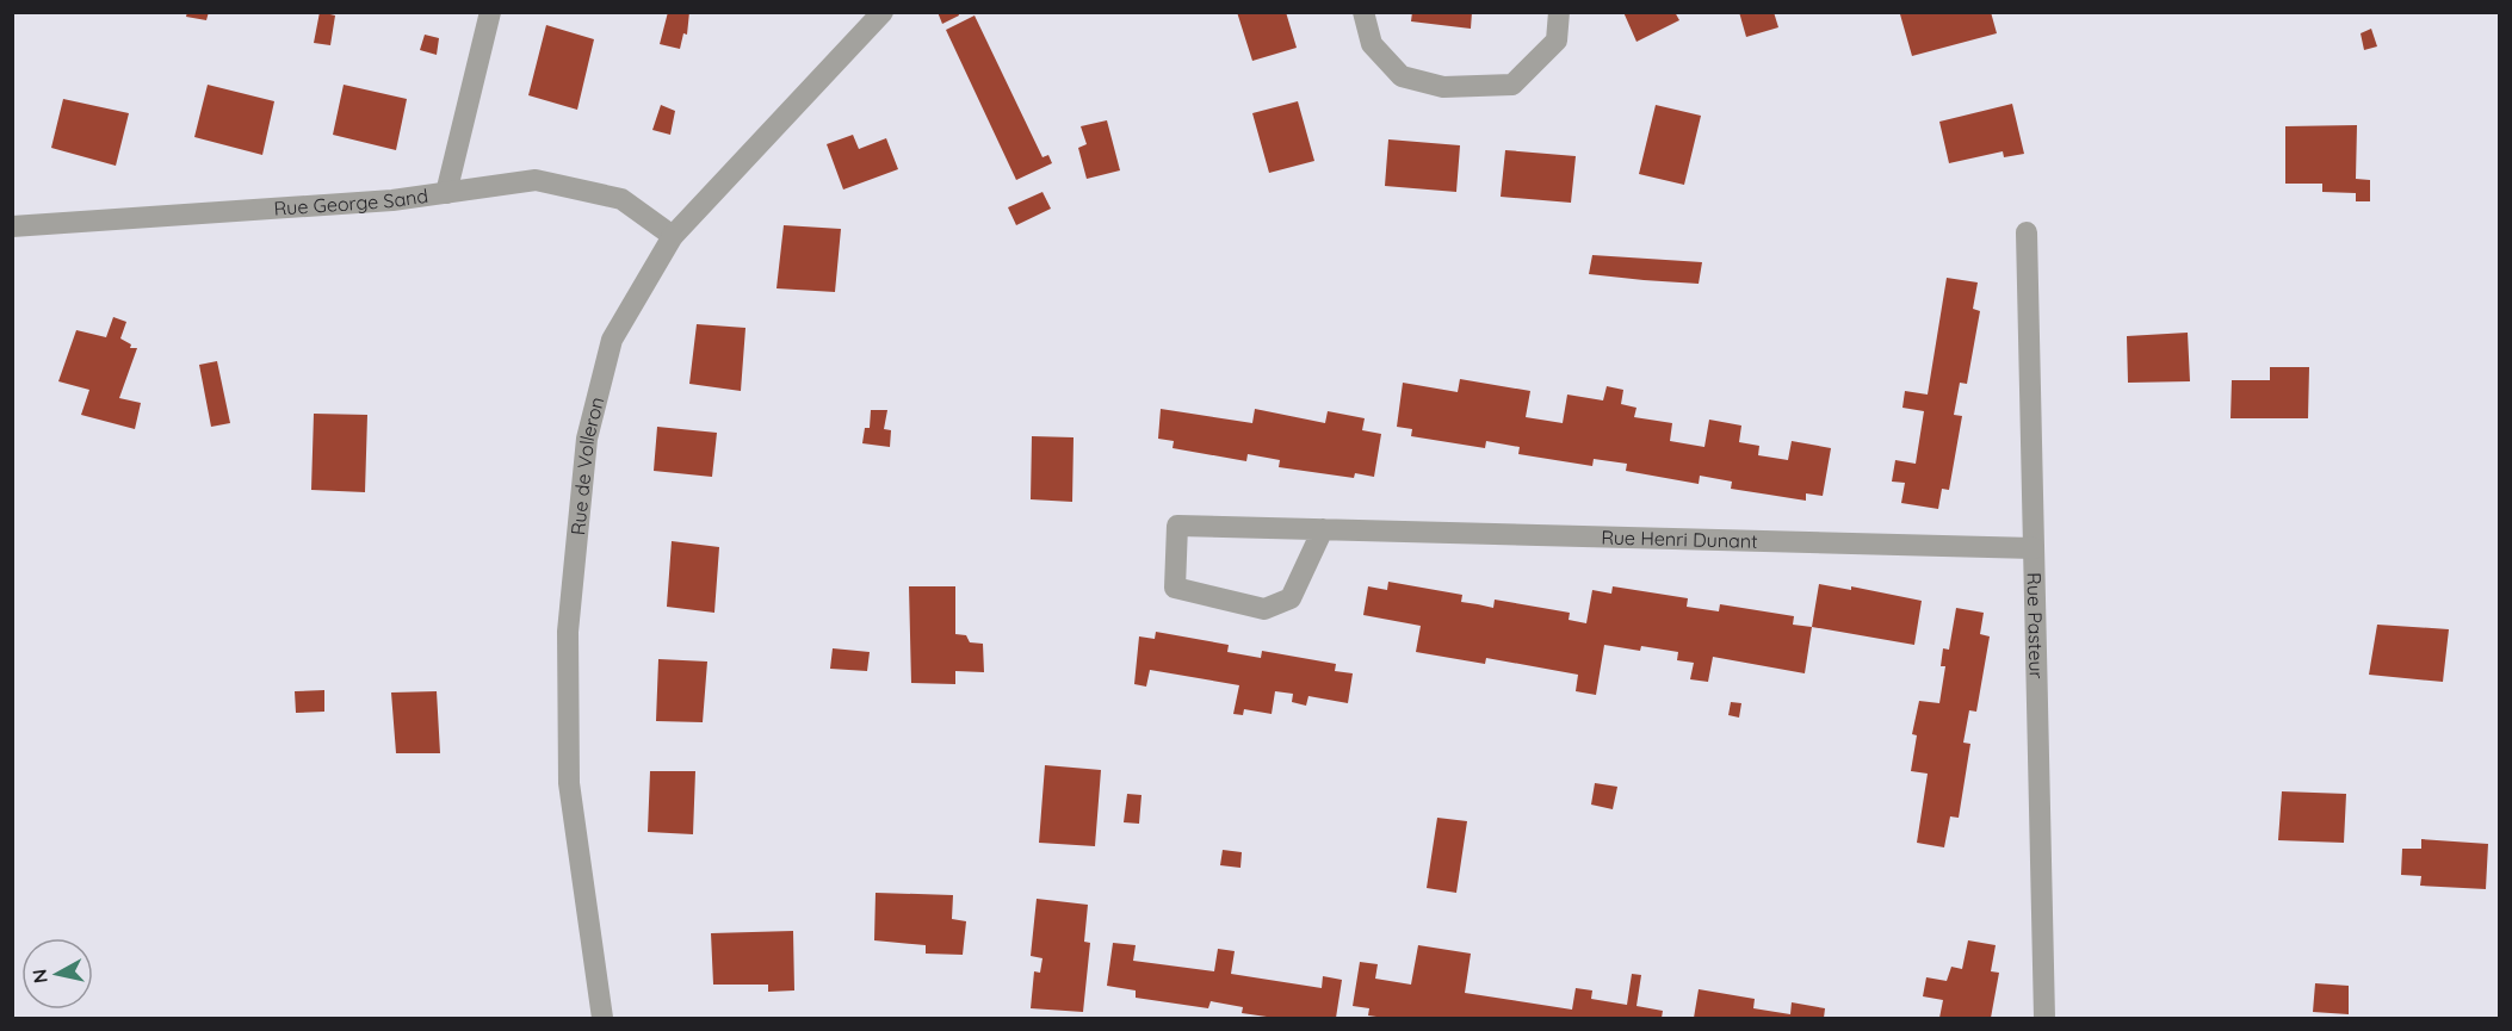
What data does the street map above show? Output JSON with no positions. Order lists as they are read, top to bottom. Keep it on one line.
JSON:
{"streets":{"street":["Rue George Sand","Rue de Volleron","Rue Henri Dunant","Rue Pasteur"]},"crossings":[["Rue George Sand","Rue de Volleron"],["Rue Henri Dunant","Rue Pasteur"]],"north":"left"}
